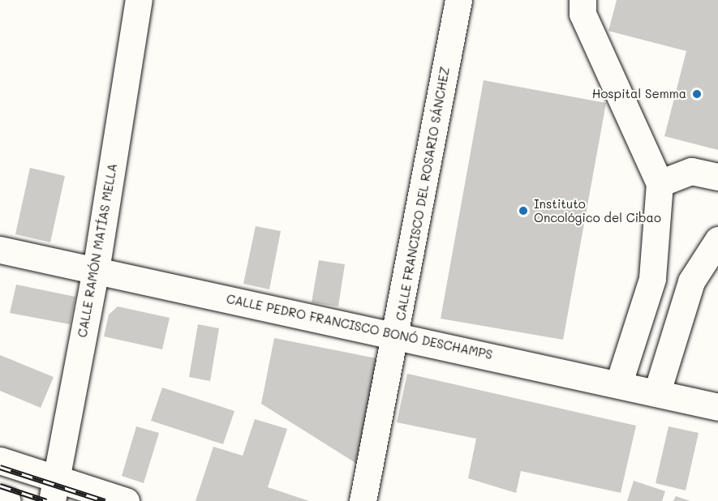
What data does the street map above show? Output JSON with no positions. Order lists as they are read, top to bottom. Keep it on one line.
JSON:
{"streets":{"street":["CALLE FRANCISCO DEL ROSARIO SÁNCHEZ","CALLE RAMÓN MATÍAS MELLA","CALLE PEDRO FRANCISCO BONÓ DESCHAMPS"]},"crossings":[["CALLE FRANCISCO DEL ROSARIO SÁNCHEZ","CALLE PEDRO FRANCISCO BONÓ DESCHAMPS"],["CALLE RAMÓN MATÍAS MELLA","CALLE PEDRO FRANCISCO BONÓ DESCHAMPS"]],"places":["Hospital Semma","Instituto Oncológico del Cibao"]}
